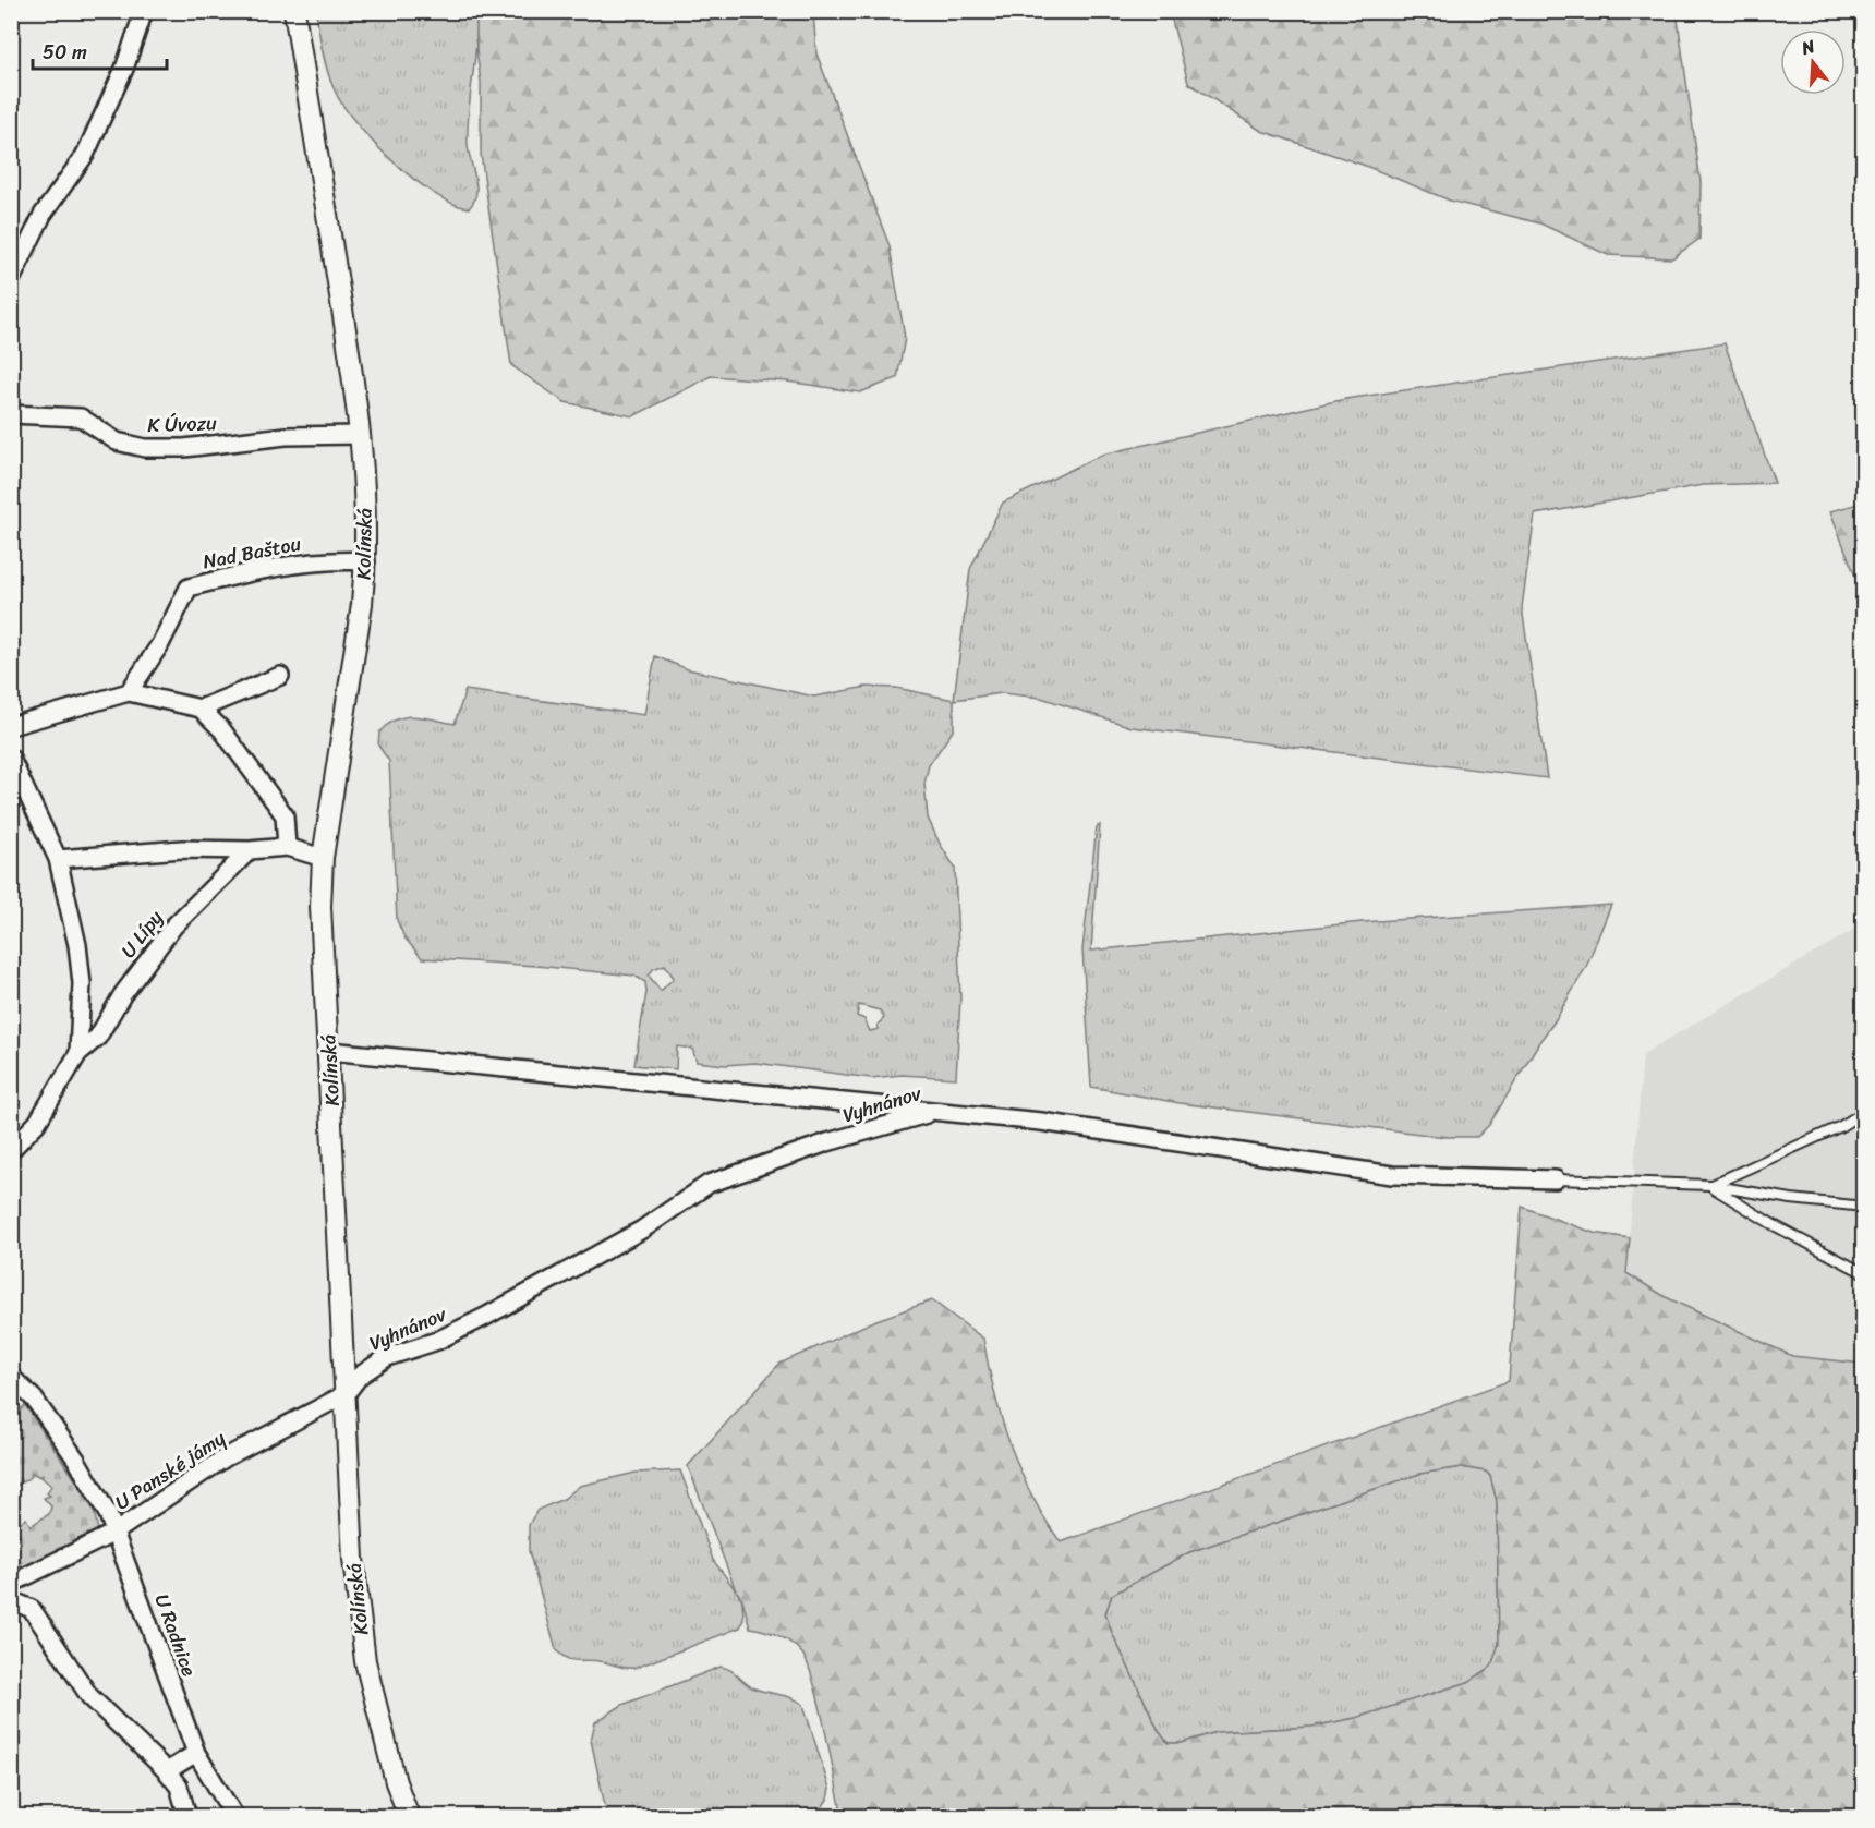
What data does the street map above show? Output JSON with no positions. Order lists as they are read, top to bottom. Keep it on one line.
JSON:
{"streets":{"street":["K Úvozu","Kolínská","Nad Baštou","U Lípy","Vyhnánov","U Panské jámy","U Radnice"]},"crossings":[["K Úvozu","Kolínská"],["Kolínská","Nad Baštou"],["Kolínská","Vyhnánov"],["Kolínská","U Panské jámy"],["Vyhnánov","U Panské jámy"],["U Panské jámy","U Radnice"]],"scale_bar":"50 m","north":"top"}
